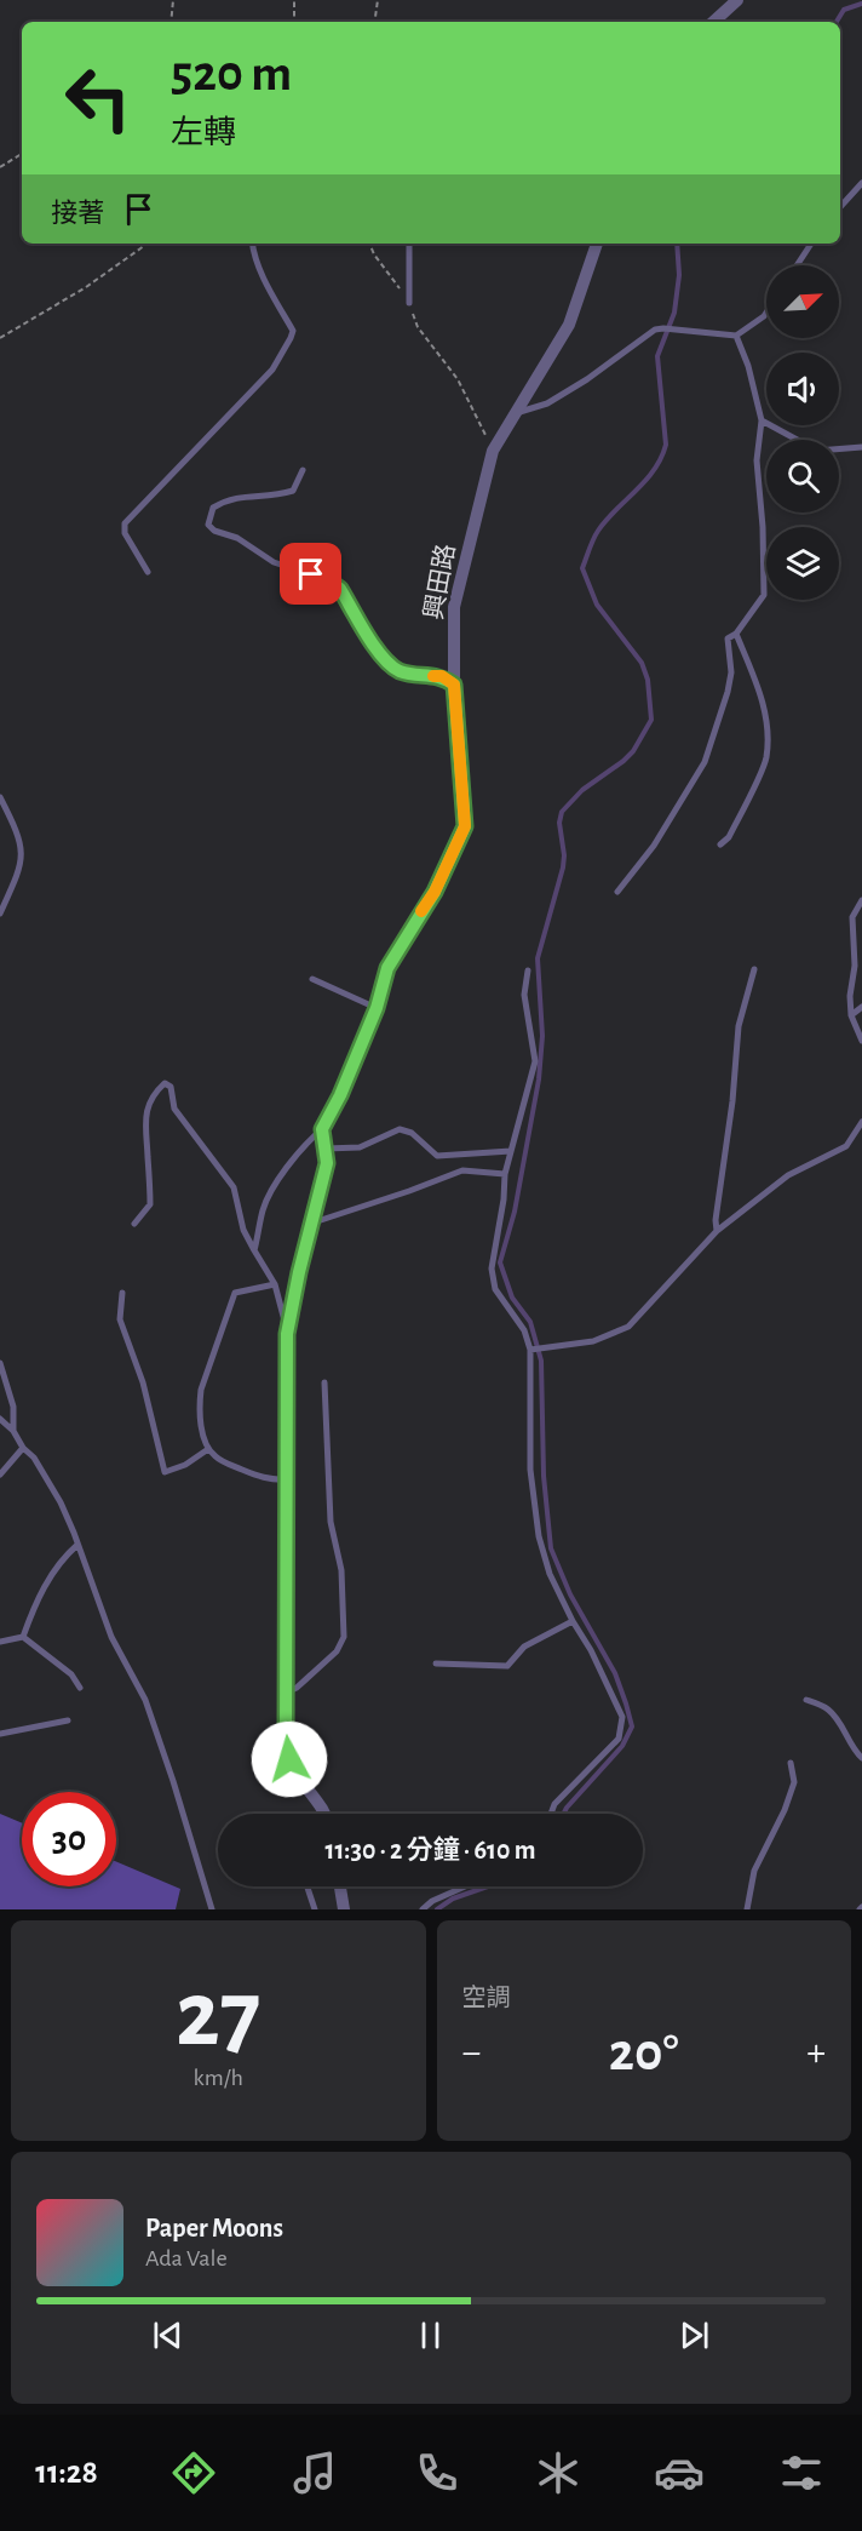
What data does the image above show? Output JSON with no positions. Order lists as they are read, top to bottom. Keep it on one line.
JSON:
{"streets":{"street":["興田路"]},"north":"top right","page":{"turn":["520 m","左轉"],"then":"接著","limit":"30","trip":"11:30 · 2 分鐘 · 610 m","tile":[["27","km/h"],"空調"],"heat":["−","20°","+"],"song":["Paper Moons","Ada Vale"],"tabs":"11:28"}}
